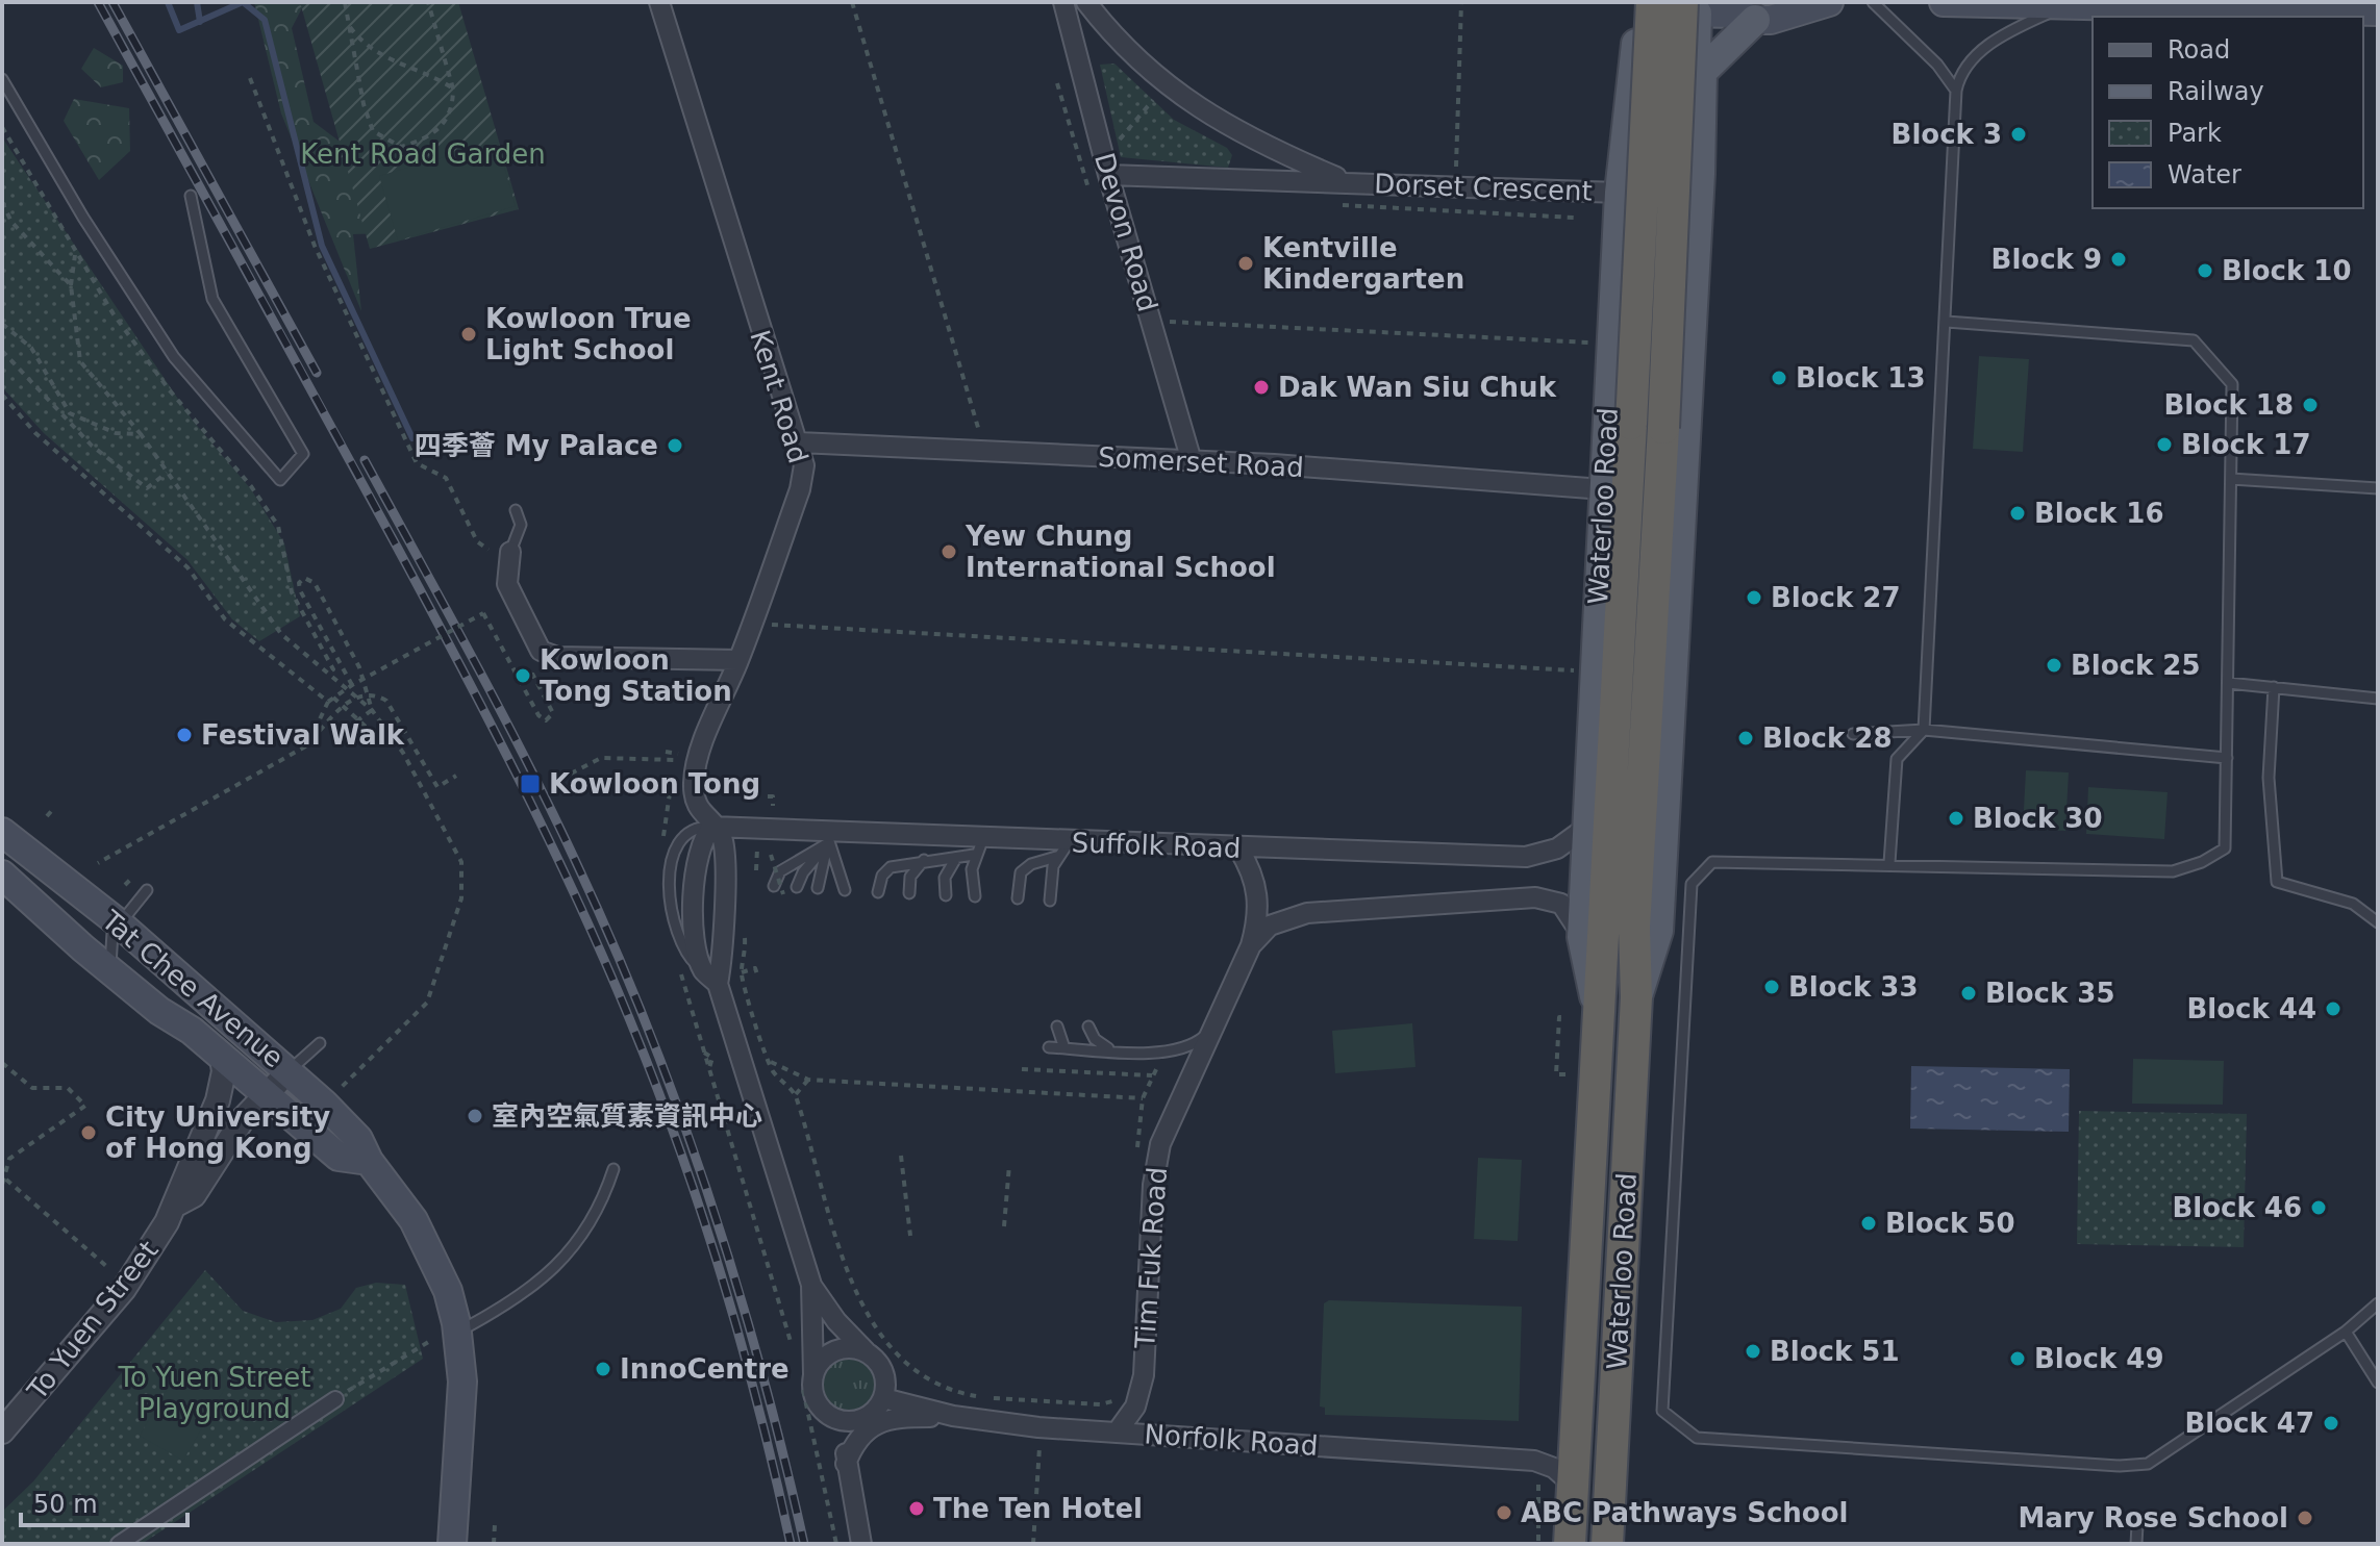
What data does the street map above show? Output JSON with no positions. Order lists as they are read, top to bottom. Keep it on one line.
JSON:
{"streets":{"highway":["Waterloo Road"],"main road":["Tat Chee Avenue"],"street":["Dorset Crescent","Devon Road","Kent Road","Somerset Road","Suffolk Road","Tim Fuk Road","To Yuen Street","Norfolk Road"]},"crossings":[["Dorset Crescent","Devon Road"],["Dorset Crescent","Waterloo Road"],["Devon Road","Somerset Road"],["Kent Road","Somerset Road"],["Kent Road","Suffolk Road"],["Somerset Road","Waterloo Road"],["Waterloo Road","Suffolk Road"],["Waterloo Road","Tim Fuk Road"],["Waterloo Road","Norfolk Road"],["Suffolk Road","Tim Fuk Road"],["Tat Chee Avenue","To Yuen Street"],["Tim Fuk Road","Norfolk Road"]],"parks":["Kent Road Garden","To Yuen Street Playground"],"places":{"other":["Block 3","Block 9","Kentville Kindergarten","Block 10","Kowloon True Light School","Block 13","Dak Wan Siu Chuk","Block 18","Block 17","四季薈 My Palace","Block 16","Yew Chung International School","Block 27","Block 25","Kowloon Tong Station","Festival Walk","Block 28","Block 30","Block 33","Block 35","Block 44","室內空氣質素資訊中心","City University of Hong Kong","Block 46","Block 50","Block 51","Block 49","InnoCentre","Block 47","The Ten Hotel","ABC Pathways School","Mary Rose School"],"transit":["Kowloon Tong"]},"legend":["Road","Railway","Park","Water"],"scale_bar":"50 m"}
